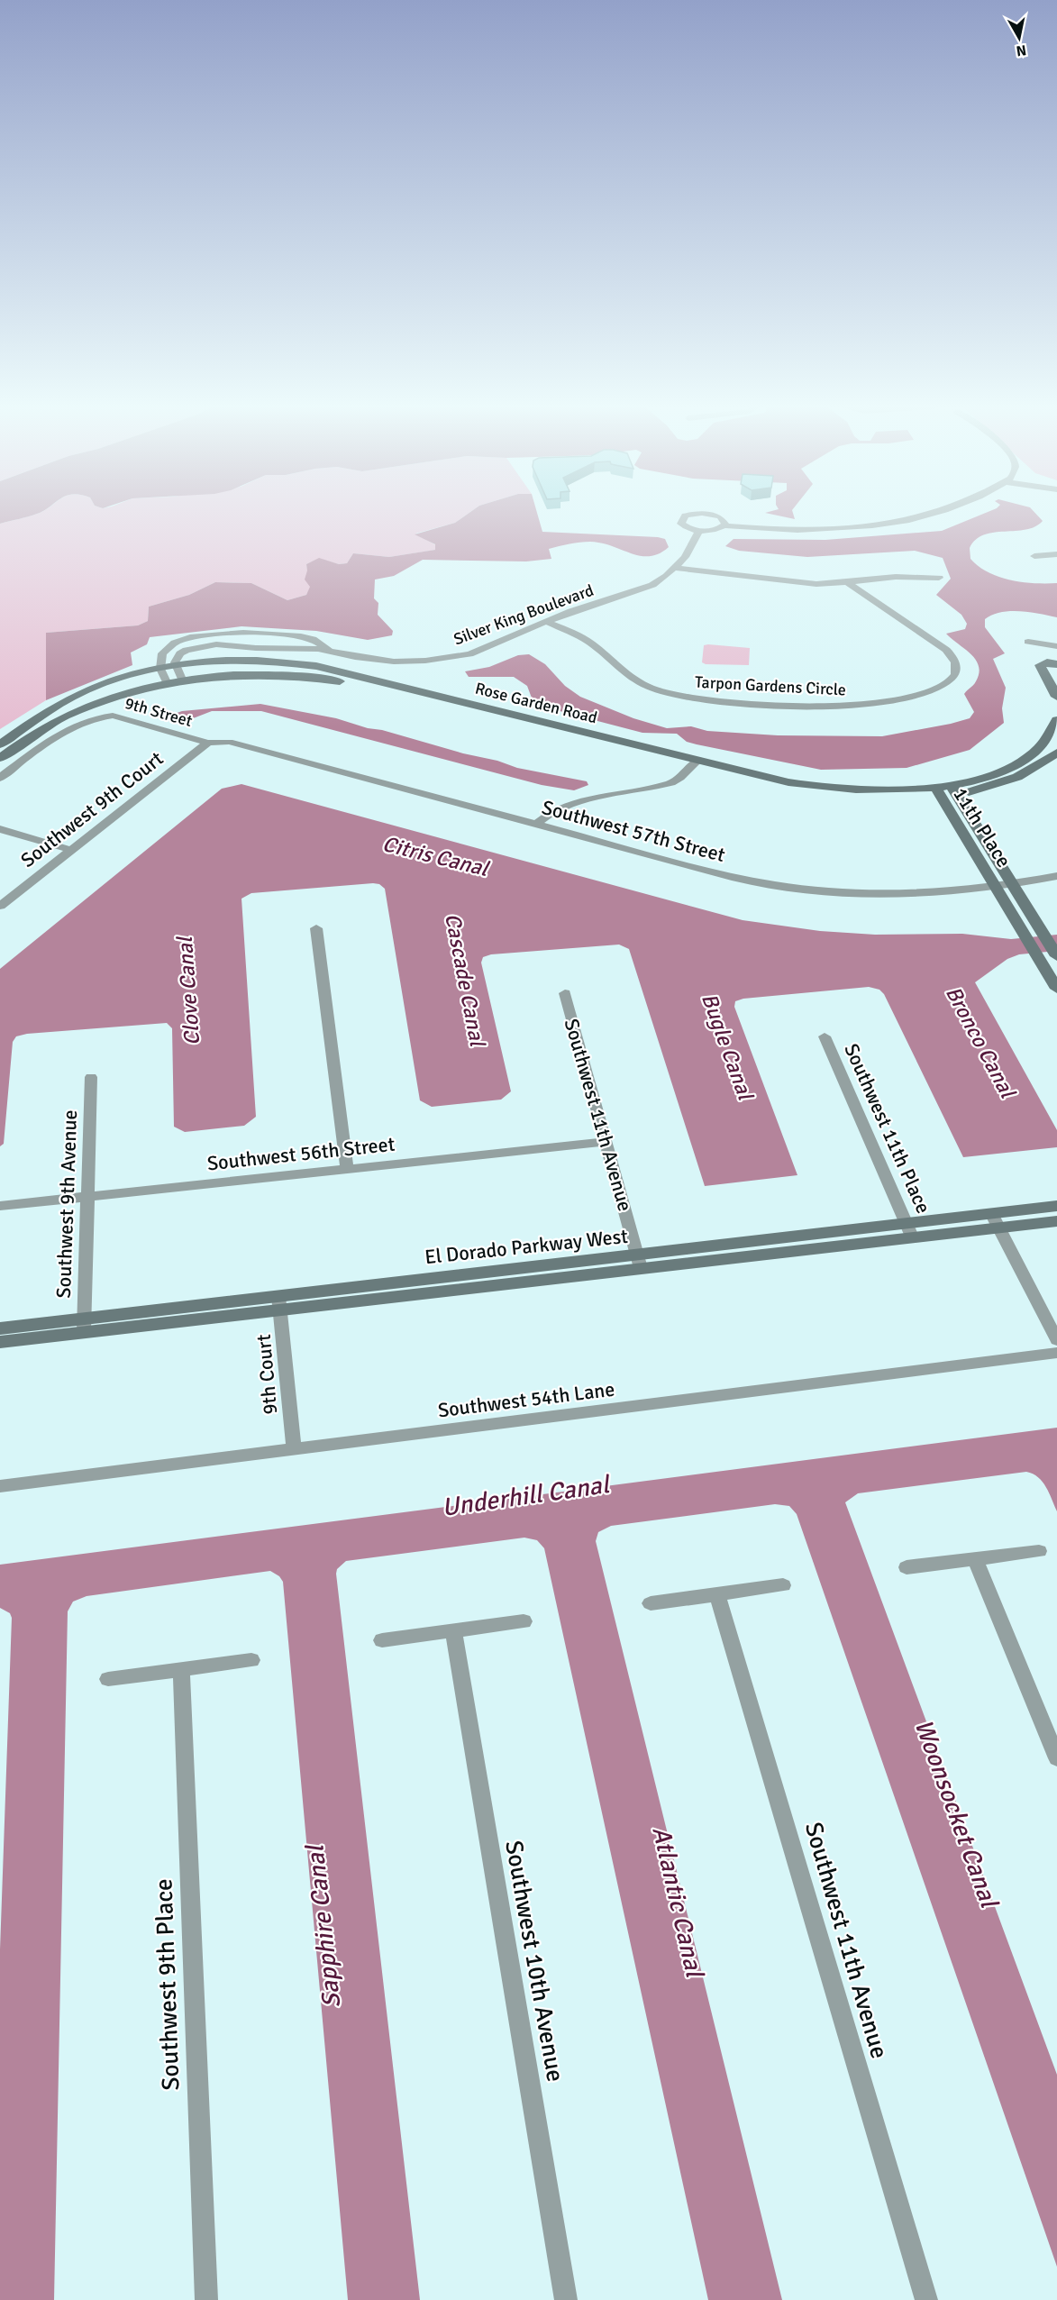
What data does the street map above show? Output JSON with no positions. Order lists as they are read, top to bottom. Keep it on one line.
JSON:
{"streets":{"street":["Silver King Boulevard","Tarpon Gardens Circle","Rose Garden Road","9th Street","Southwest 9th Court","11th Place","Southwest 57th Street","Southwest 11th Avenue","Southwest 11th Place","Southwest 56th Street","Southwest 9th Avenue","El Dorado Parkway West","9th Court","Southwest 54th Lane","Southwest 10th Avenue","Southwest 9th Place"]},"crossings":[["Silver King Boulevard","Tarpon Gardens Circle"],["Rose Garden Road","11th Place"],["9th Street","Southwest 9th Court"],["9th Street","Southwest 57th Street"],["Southwest 9th Court","Southwest 57th Street"],["11th Place","Southwest 57th Street"],["Southwest 11th Avenue","Southwest 56th Street"],["Southwest 11th Avenue","El Dorado Parkway West"],["Southwest 11th Place","El Dorado Parkway West"],["Southwest 56th Street","Southwest 9th Avenue"],["Southwest 9th Avenue","El Dorado Parkway West"],["El Dorado Parkway West","9th Court"],["9th Court","Southwest 54th Lane"]],"water":["Citris Canal","Cascade Canal","Clove Canal","Bronco Canal","Bugle Canal","Underhill Canal","Woonsocket Canal","Atlantic Canal","Sapphire Canal"],"north":"bottom"}
